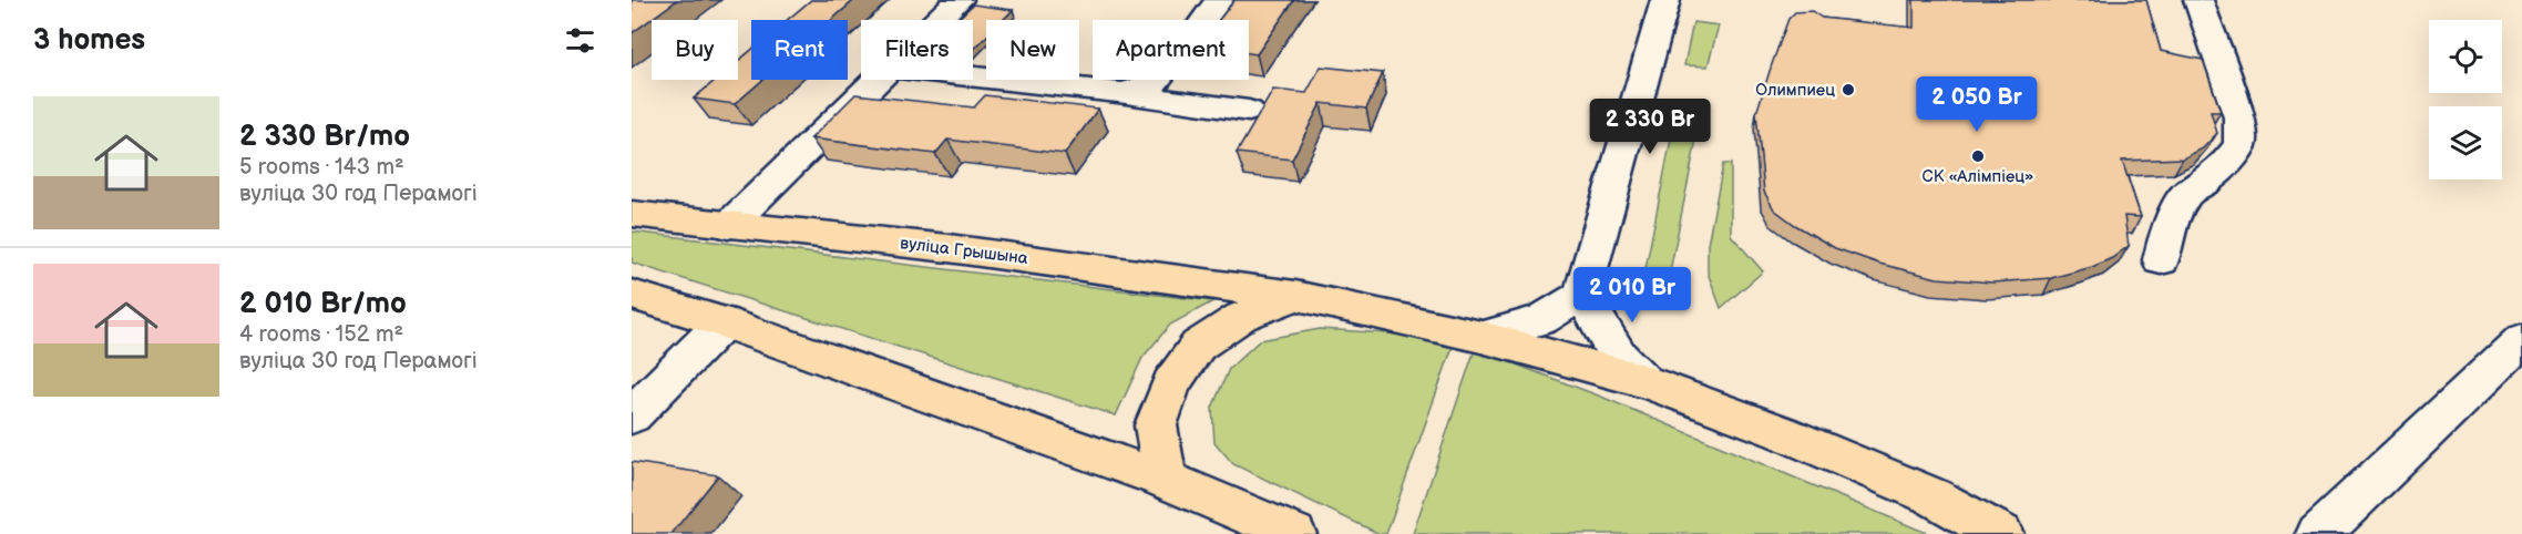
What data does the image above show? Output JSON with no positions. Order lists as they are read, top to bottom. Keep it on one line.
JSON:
{"streets":{"main road":["вуліца Грышына"]},"places":["Олимпиец","СК «Алімпіец»"],"page":{"heading":"3 homes","chip":["Buy","Rent","Filters","New","Apartment"],"price":["2 050 Br","2 330 Br","2 010 Br"],"list":[{"name":"2 330 Br/mo","note":"5 rooms · 143 m² · вуліца 30 год Перамогі"},{"name":"2 010 Br/mo","note":"4 rooms · 152 m² · вуліца 30 год Перамогі"}]}}
